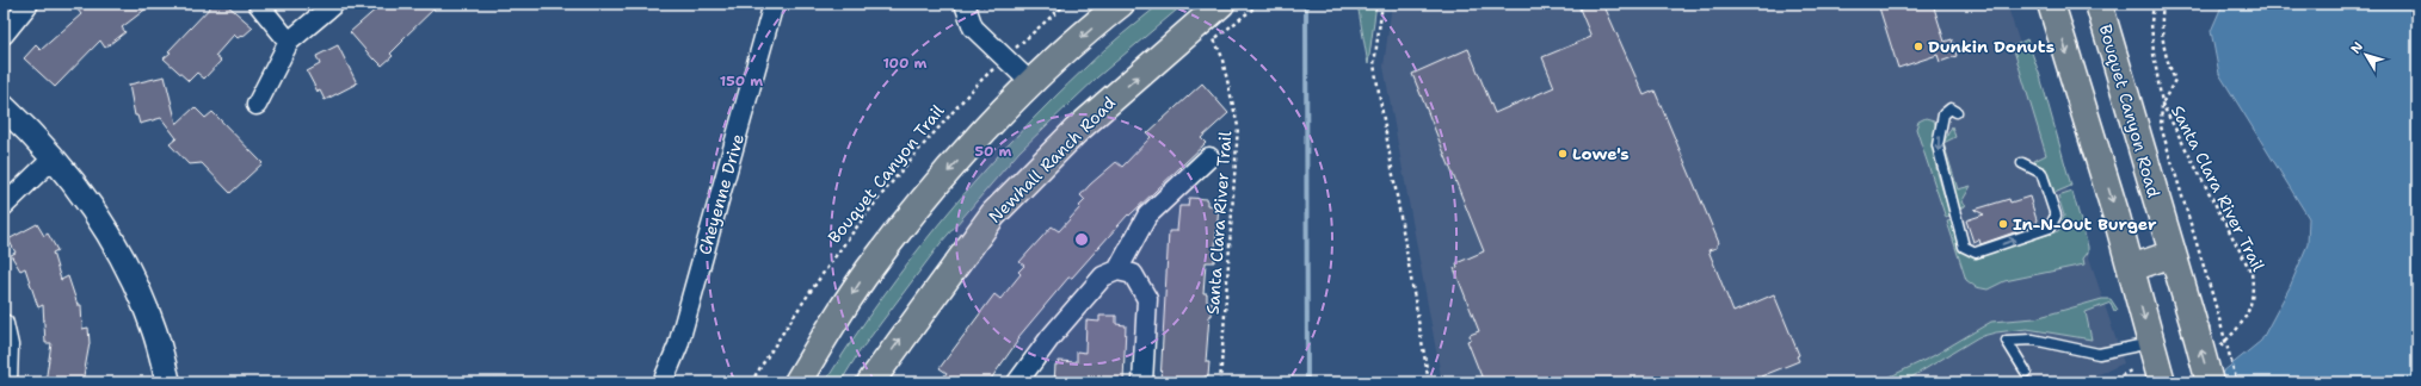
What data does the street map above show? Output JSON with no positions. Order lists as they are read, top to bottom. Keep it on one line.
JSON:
{"streets":{"main road":["Bouquet Canyon Road","Newhall Ranch Road"],"street":["Cheyenne Drive"],"path":["Bouquet Canyon Trail","Santa Clara River Trail"]},"places":["Dunkin Donuts","Lowe's","In-N-Out Burger"],"north":"top left","rings":["100 m","150 m","50 m"]}
